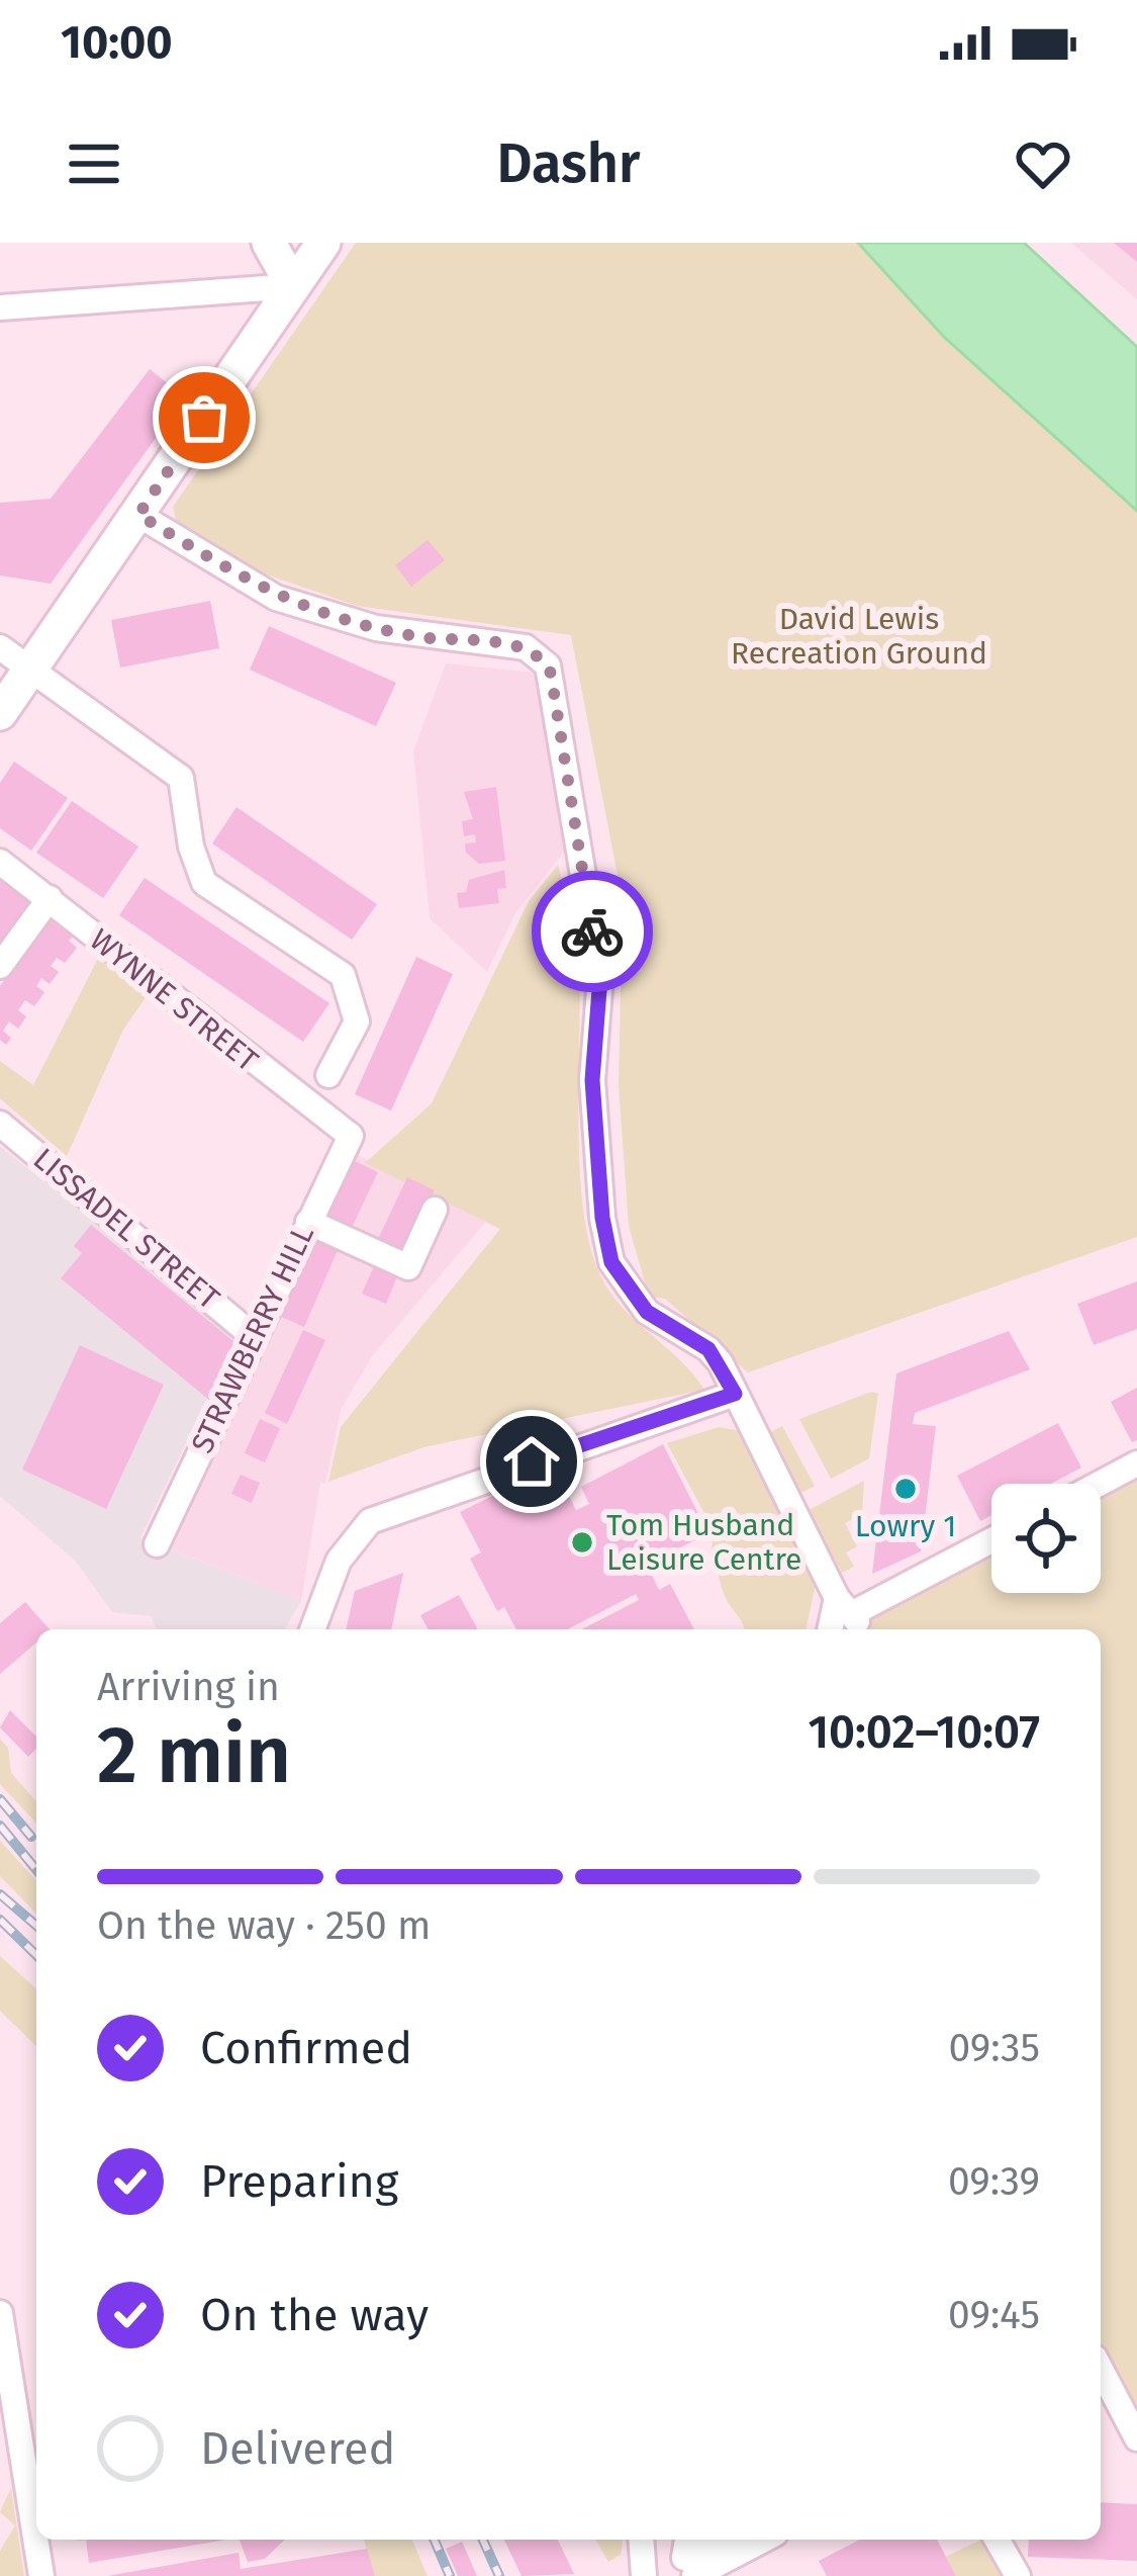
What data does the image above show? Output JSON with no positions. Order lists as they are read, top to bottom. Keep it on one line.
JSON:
{"streets":{"street":["WYNNE STREET","LISSADEL STREET","STRAWBERRY HILL"]},"crossings":[["WYNNE STREET","STRAWBERRY HILL"],["LISSADEL STREET","STRAWBERRY HILL"]],"parks":["David Lewis Recreation Ground"],"places":["Lowry 1","Tom Husband Leisure Centre"],"page":{"status":"10:00","header":"Dashr","heading":["2 min","Arriving in","10:02–10:07"],"bar":"On the way · 250 m","list":[["Confirmed","09:35"],["Preparing","09:39"],["On the way","09:45"],"Delivered"]}}
